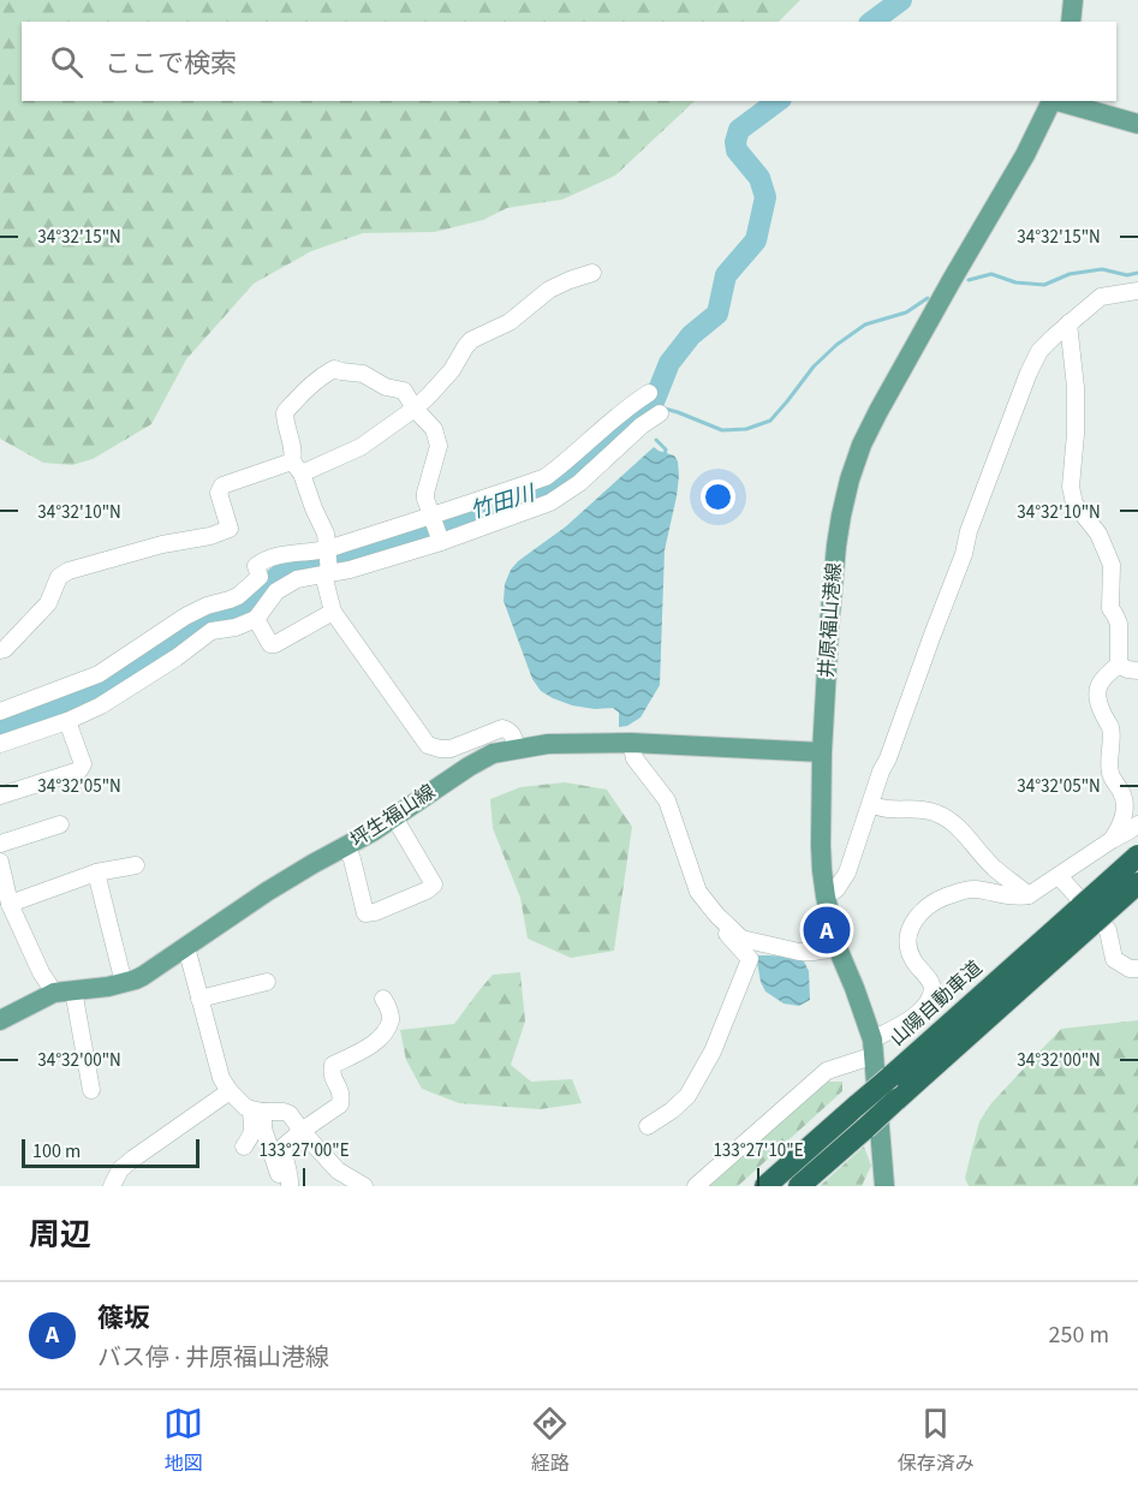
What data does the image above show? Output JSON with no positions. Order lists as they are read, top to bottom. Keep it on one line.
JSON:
{"streets":{"highway":["山陽自動車道"],"main road":["井原福山港線","坪生福山線"]},"crossings":[["井原福山港線","坪生福山線"]],"water":["竹田川"],"scale_bar":"100 m","page":{"search":"ここで検索","pins":"A","scale":"100 m","heading":"周辺","list":[{"mark":"A","name":"篠坂","note":"バス停 · 井原福山港線","value":"250 m"}],"nav":["地図","経路","保存済み"]},"coordinates":["34°32'15\"N","34°32'10\"N","34°32'05\"N","34°32'00\"N","133°27'00\"E","133°27'10\"E"]}
